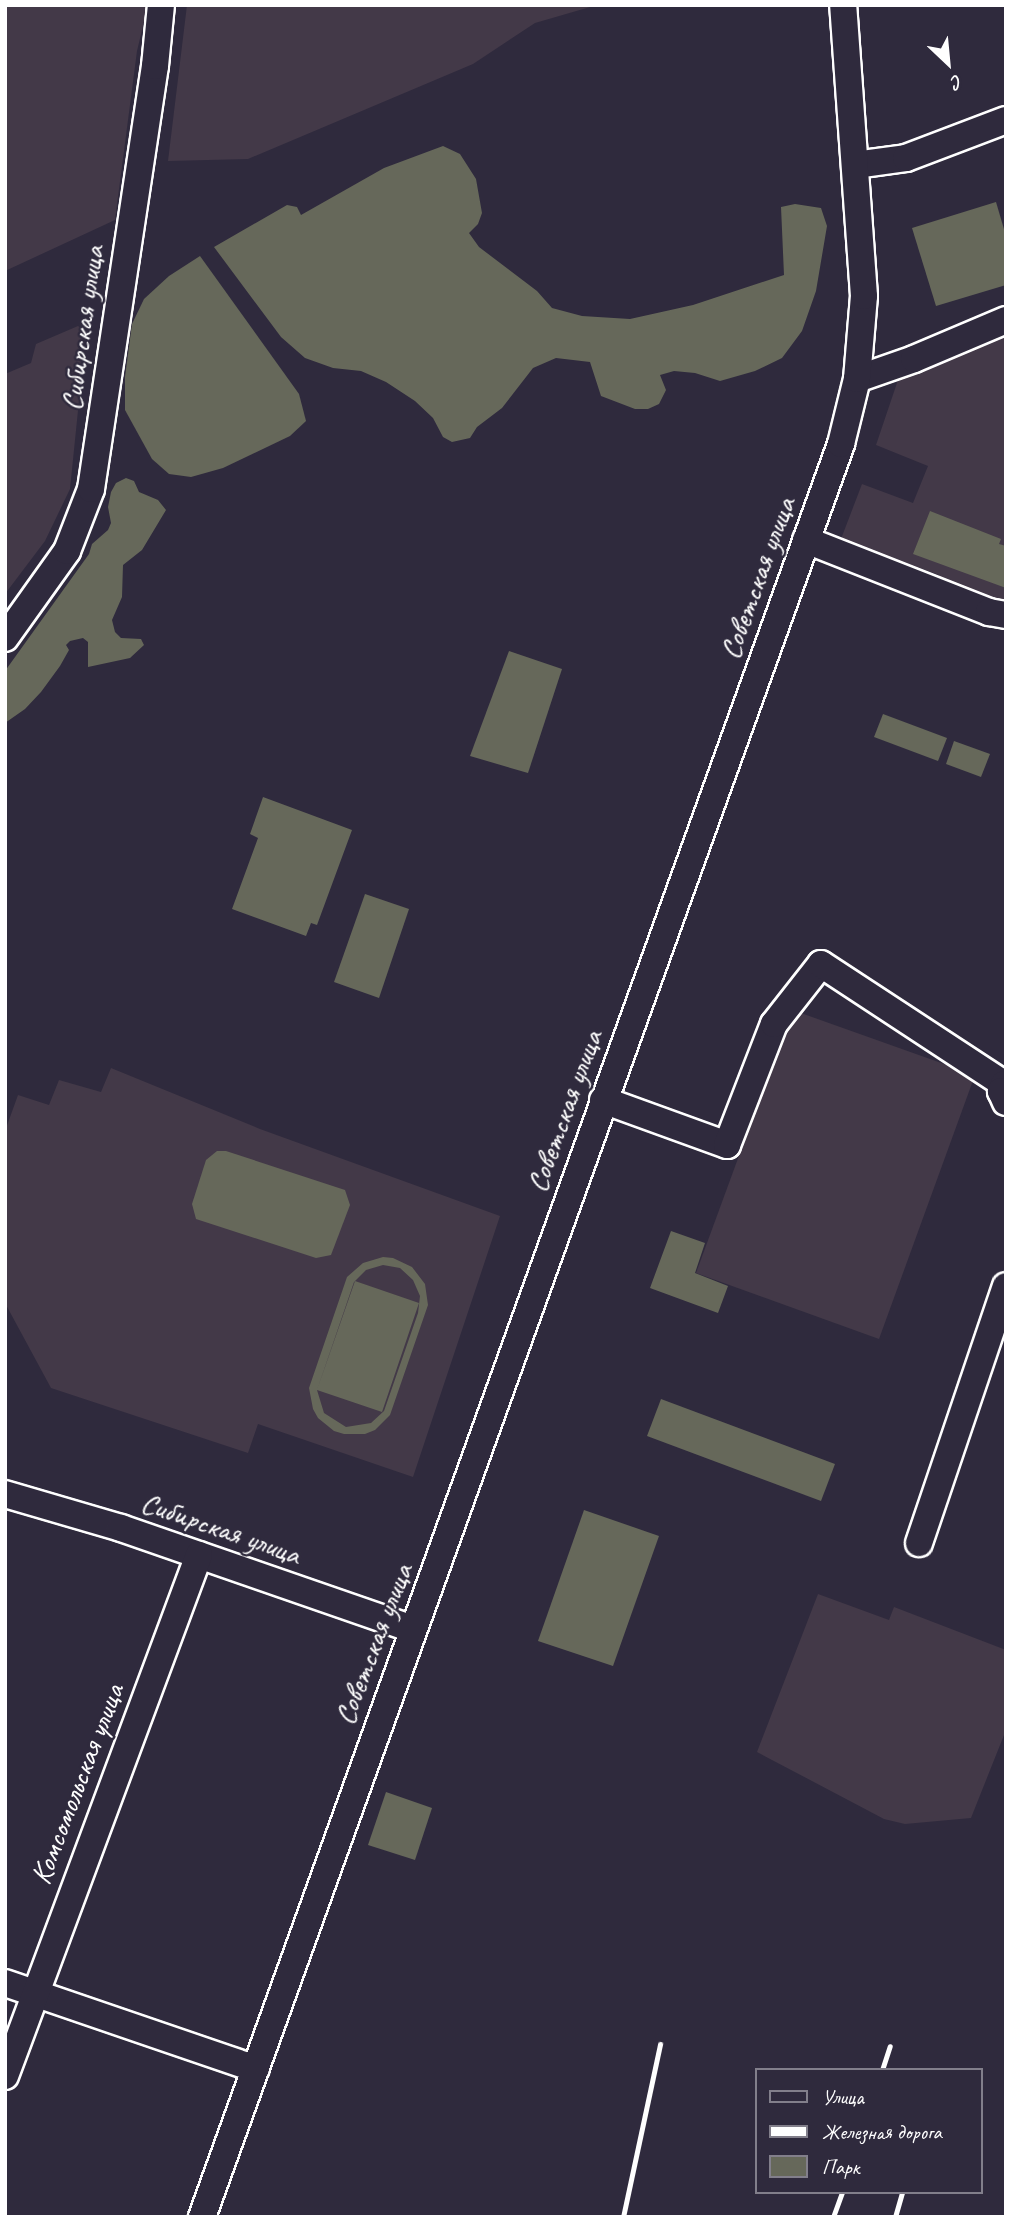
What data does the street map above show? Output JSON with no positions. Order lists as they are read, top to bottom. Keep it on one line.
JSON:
{"streets":{"street":["Сибирская улица","Советская улица","Комсомольская улица"]},"crossings":[["Сибирская улица","Советская улица"],["Сибирская улица","Комсомольская улица"]],"legend":["Улица","Железная дорога","Парк"],"north":"bottom right"}
